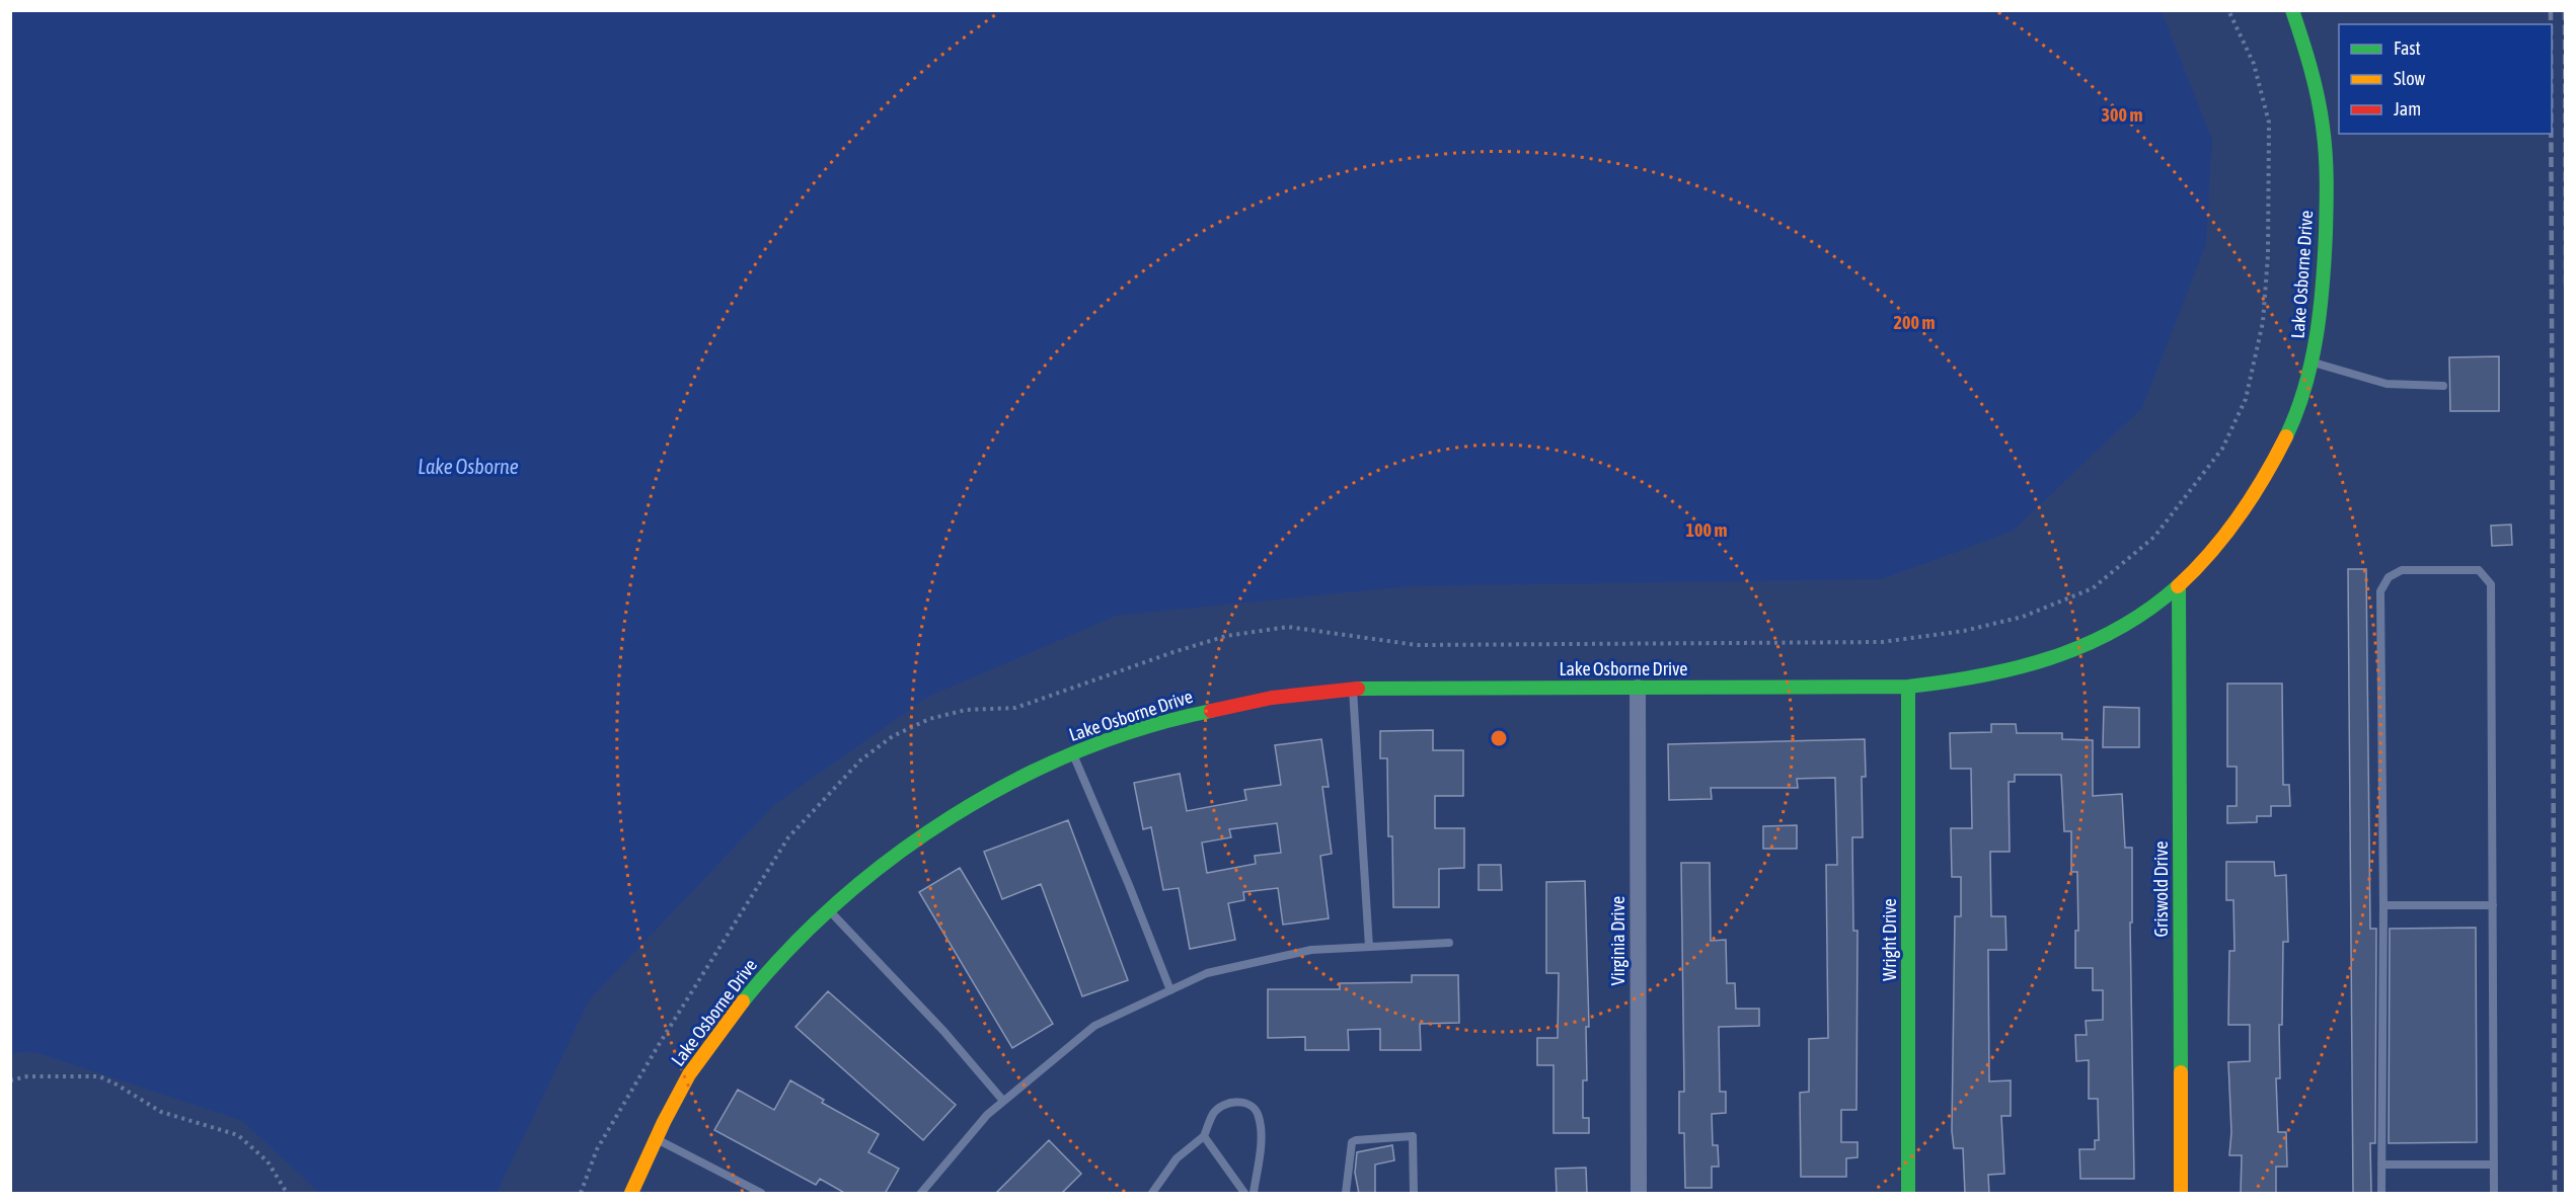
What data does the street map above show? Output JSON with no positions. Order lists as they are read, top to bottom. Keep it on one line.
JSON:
{"streets":{"street":["Lake Osborne Drive","Griswold Drive","Wright Drive","Virginia Drive"]},"crossings":[["Lake Osborne Drive","Griswold Drive"],["Lake Osborne Drive","Wright Drive"],["Lake Osborne Drive","Virginia Drive"]],"water":["Lake Osborne"],"legend":["Fast","Slow","Jam"],"rings":["300 m","200 m","100 m"]}
